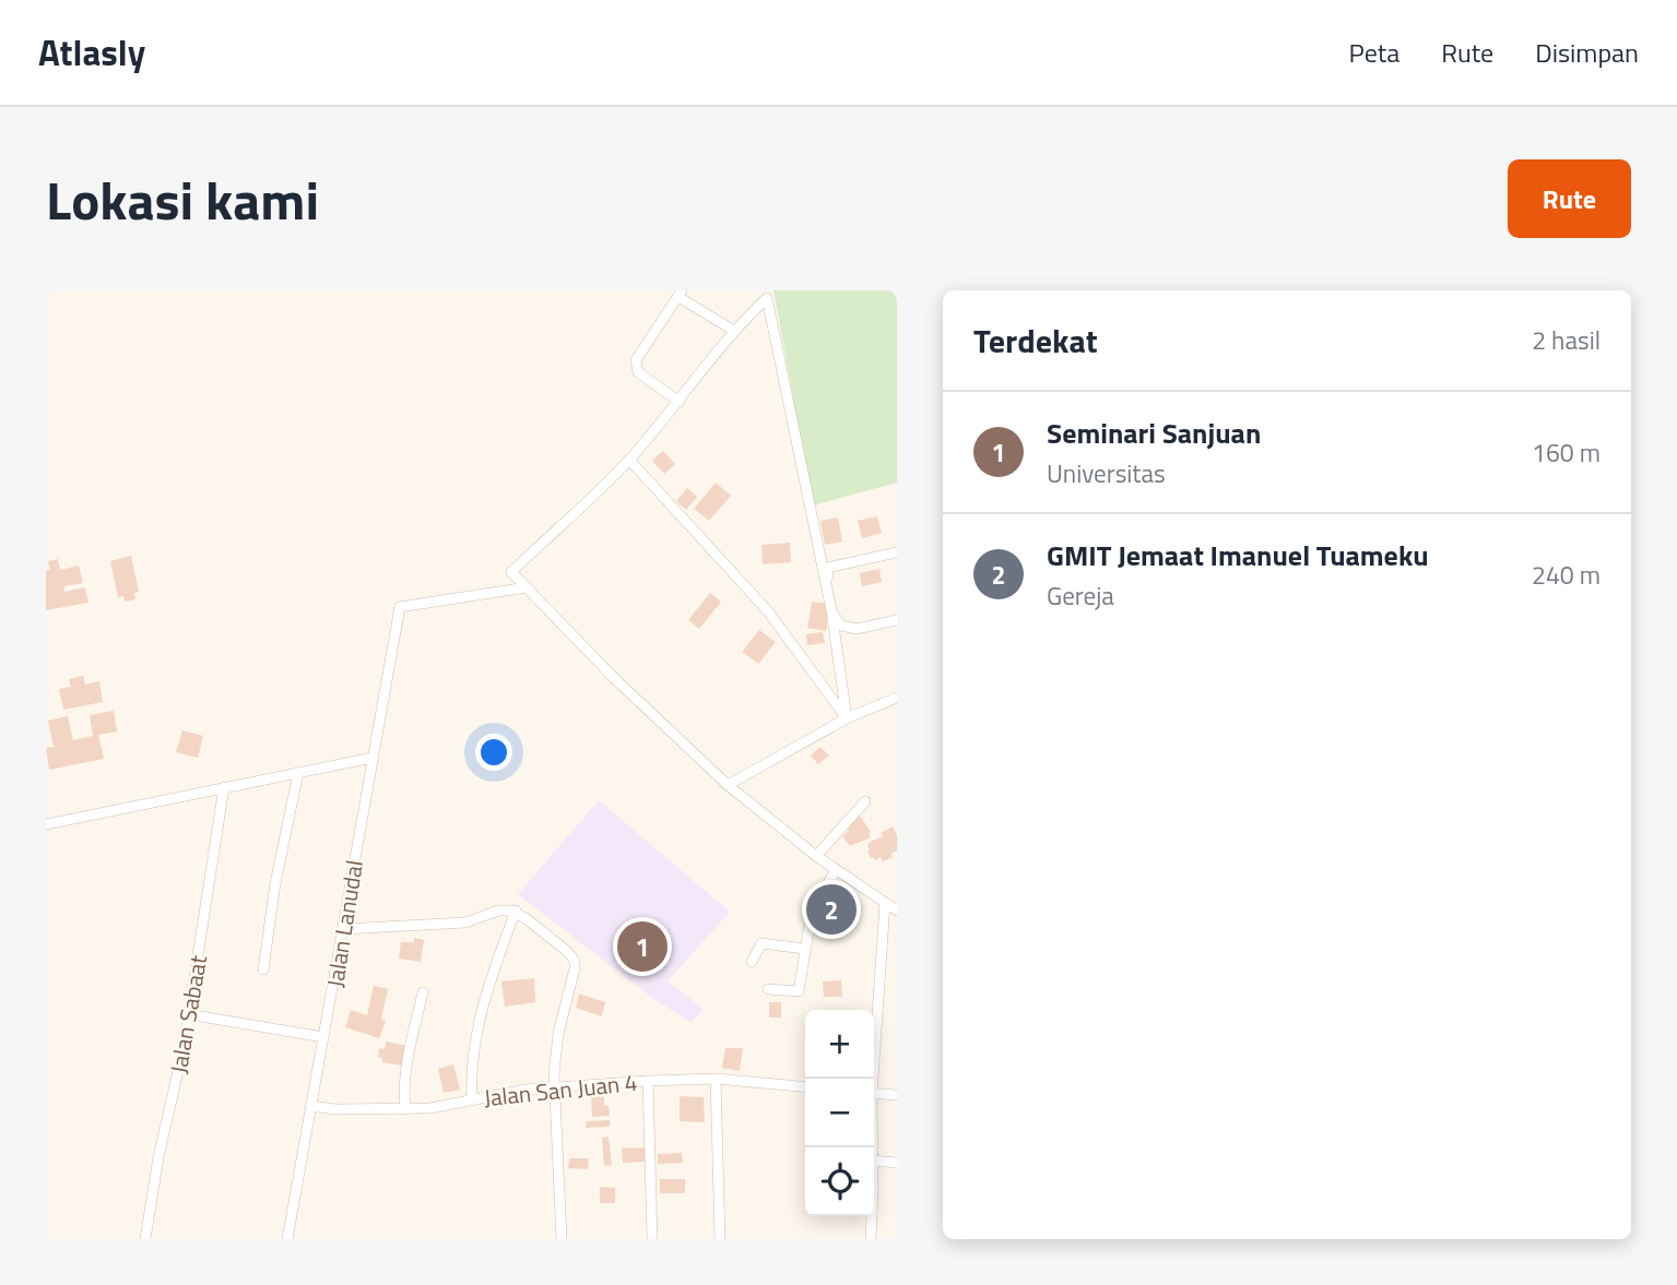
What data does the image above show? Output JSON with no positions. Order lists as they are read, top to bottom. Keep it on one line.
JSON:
{"streets":{"street":["Jalan Lanudal","Jalan Sabaat","Jalan San Juan 4"]},"crossings":[["Jalan Lanudal","Jalan San Juan 4"]],"page":{"header":"Atlasly","nav":["Peta","Rute","Disimpan"],"title":"Lokasi kami","buttons":"Rute","heading":["Terdekat","2 hasil"],"list":[{"mark":"1","name":"Seminari Sanjuan","note":"Universitas","value":"160 m"},{"mark":"2","name":"GMIT Jemaat Imanuel Tuameku","note":"Gereja","value":"240 m"}],"pins":["2","1"],"map_buttons":["+","−"]}}
